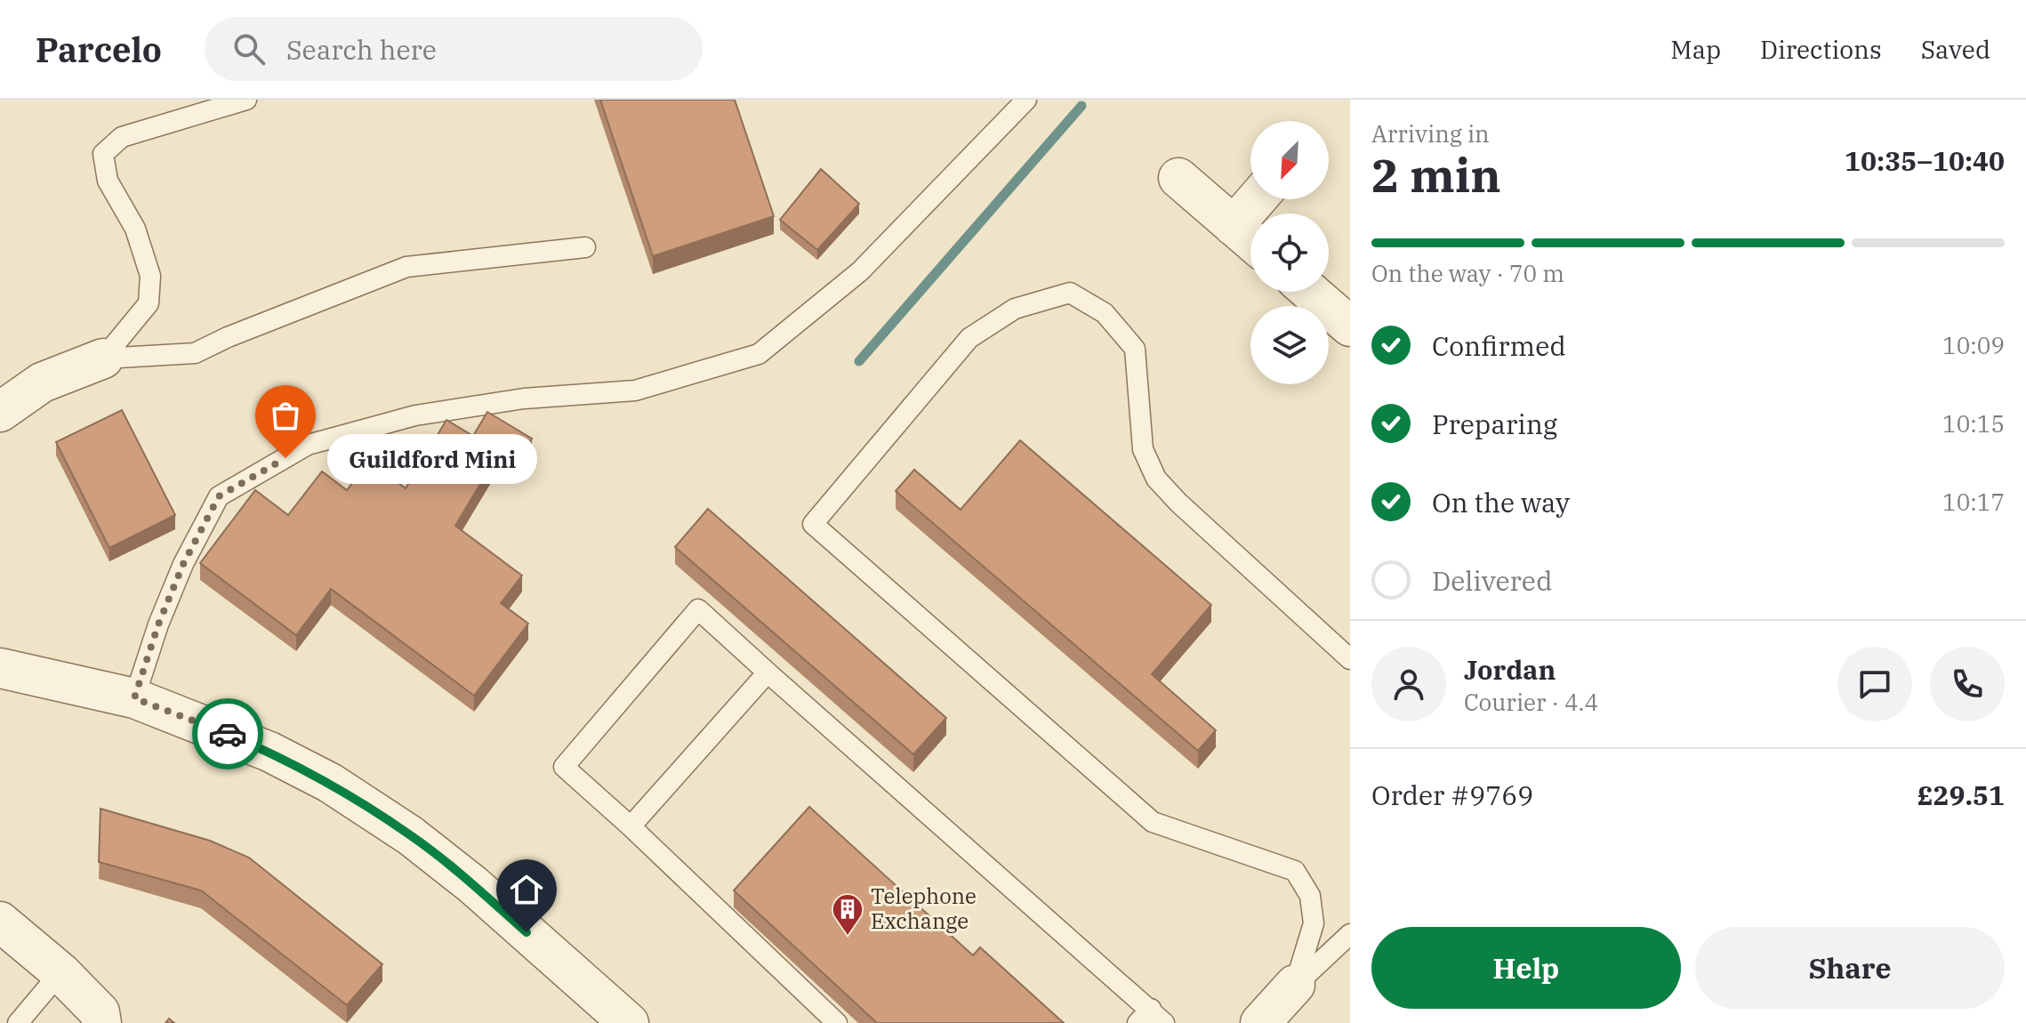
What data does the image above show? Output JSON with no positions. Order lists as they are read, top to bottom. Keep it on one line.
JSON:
{"places":{"other":["Guildford Mini"],"building":["Telephone Exchange"]},"north":"bottom left","page":{"header":"Parcelo","search":"Search here","nav":["Map","Directions","Saved"],"heading":["2 min","Arriving in","10:35–10:40"],"panel":["Jordan","Courier · 4.4","Order #9769","£29.51"],"bar":"On the way · 70 m","list":[["Confirmed","10:09"],["Preparing","10:15"],["On the way","10:17"],"Delivered"],"bubble":"Guildford Mini","buttons":["Help","Share"]}}
